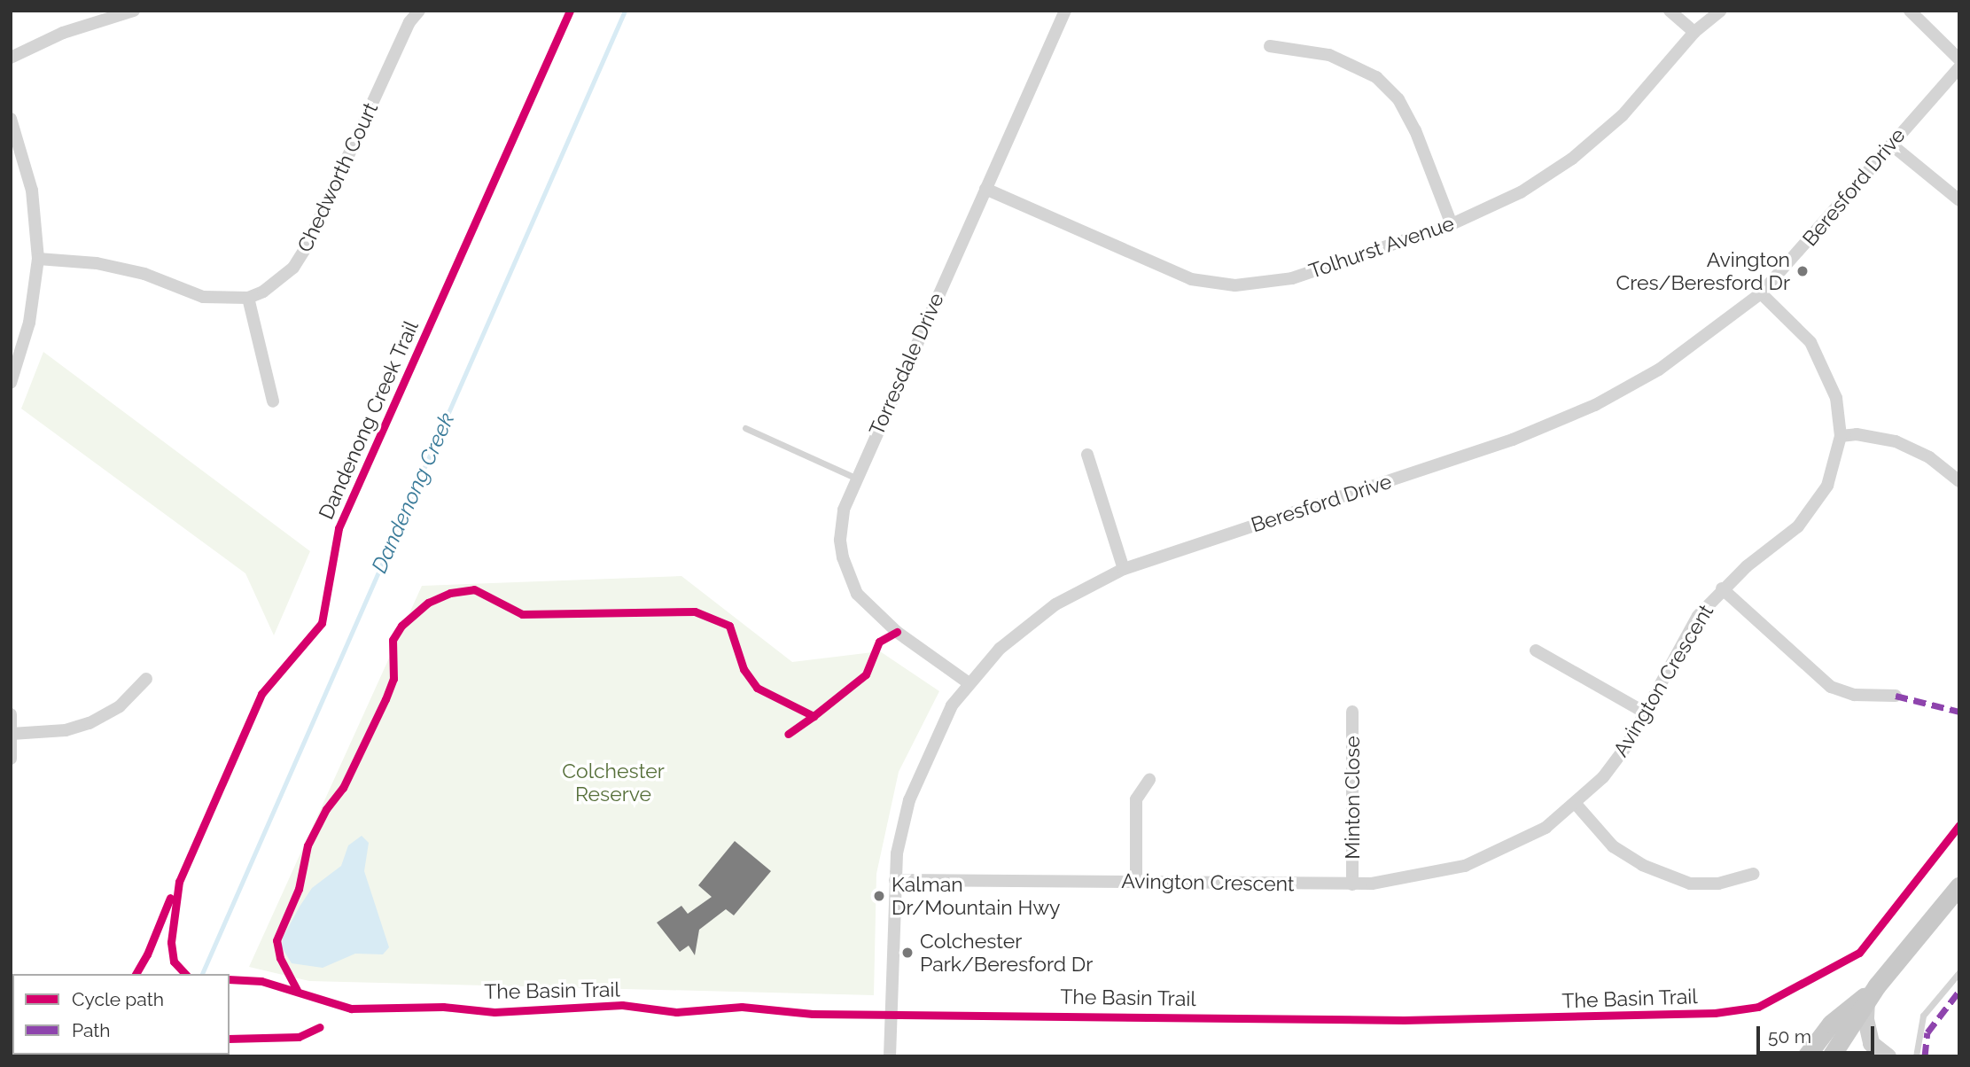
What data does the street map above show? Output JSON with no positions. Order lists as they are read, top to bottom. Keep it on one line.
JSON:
{"streets":{"street":["Chedworth Court","Beresford Drive","Tolhurst Avenue","Torresdale Drive","Avington Crescent","Minton Close"],"cycle path":["Dandenong Creek Trail","The Basin Trail"]},"crossings":[["Beresford Drive","Torresdale Drive"],["Beresford Drive","Avington Crescent"],["Tolhurst Avenue","Torresdale Drive"],["Avington Crescent","Minton Close"]],"water":["Dandenong Creek"],"parks":["Colchester Reserve"],"places":["Avington Cres/Beresford Dr","Kalman Dr/Mountain Hwy","Colchester Park/Beresford Dr"],"legend":["Cycle path","Path"],"scale_bar":"50 m"}
